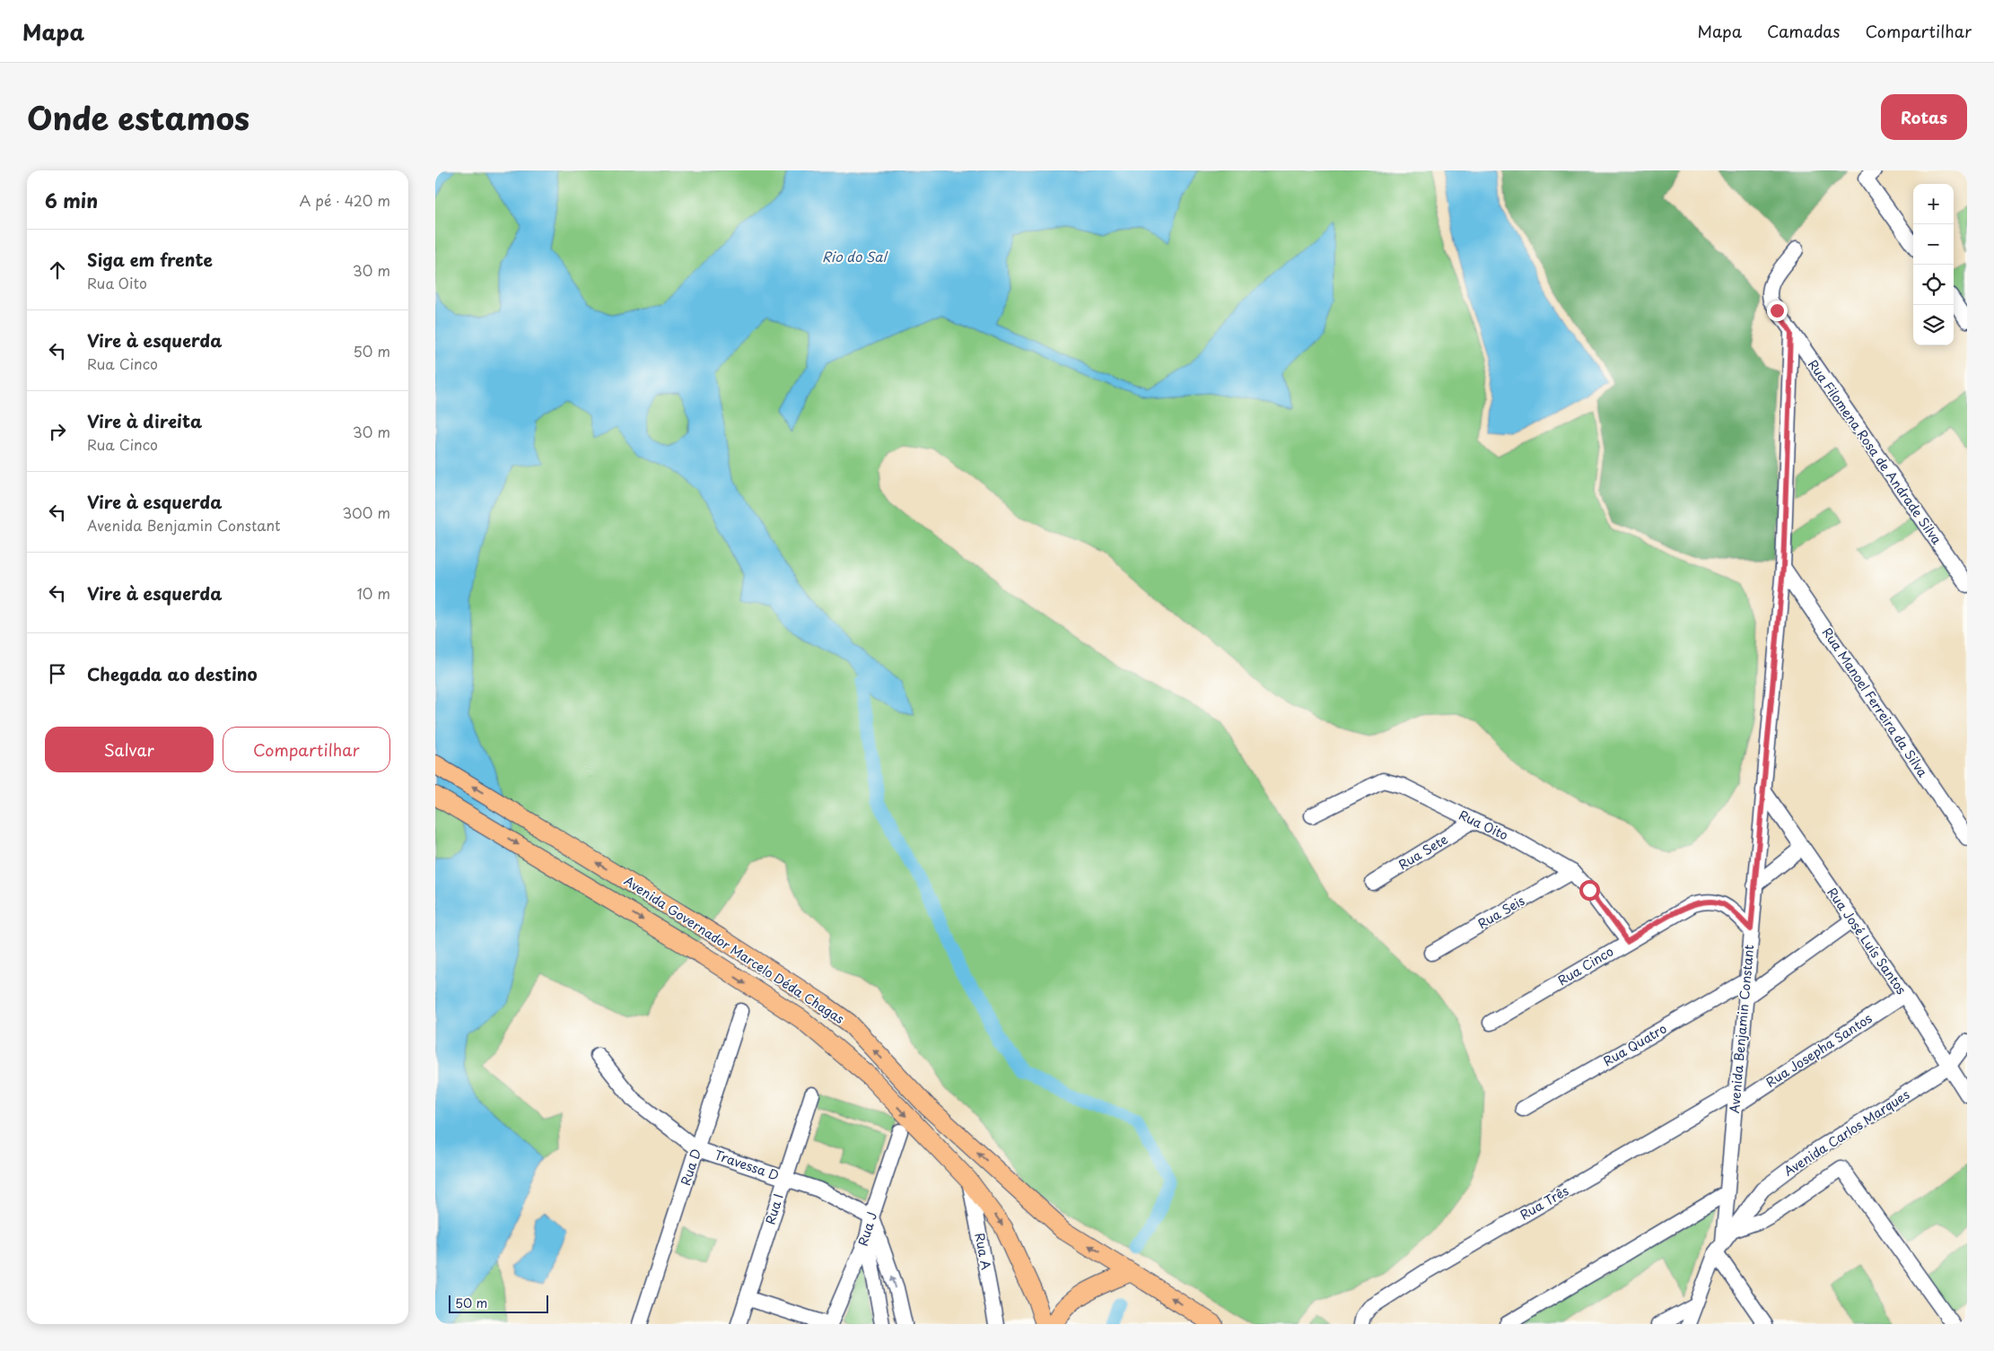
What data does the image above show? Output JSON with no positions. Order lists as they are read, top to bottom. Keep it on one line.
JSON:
{"streets":{"main road":["Avenida Governador Marcelo Déda Chagas"],"street":["Rua Filomena Rosa de Andrade Silva","Rua Manoel Ferreira da Silva","Rua Oito","Rua Sete","Rua Seis","Rua José Luís Santos","Rua Cinco","Avenida Benjamin Constant","Rua Quatro","Rua Josepha Santos","Avenida Carlos Marques","Travessa D","Rua D","Rua Três","Rua I","Rua J","Rua A"]},"crossings":[["Rua Filomena Rosa de Andrade Silva","Avenida Benjamin Constant"],["Rua Manoel Ferreira da Silva","Avenida Benjamin Constant"],["Rua Oito","Rua Sete"],["Rua Oito","Rua Seis"],["Rua Oito","Rua Cinco"],["Rua José Luís Santos","Avenida Benjamin Constant"],["Rua José Luís Santos","Rua Josepha Santos"],["Rua José Luís Santos","Avenida Carlos Marques"],["Avenida Governador Marcelo Déda Chagas","Rua A"],["Rua Cinco","Avenida Benjamin Constant"],["Avenida Benjamin Constant","Rua Quatro"],["Avenida Benjamin Constant","Rua Josepha Santos"],["Avenida Benjamin Constant","Avenida Carlos Marques"],["Avenida Benjamin Constant","Rua Três"],["Travessa D","Rua D"],["Travessa D","Rua I"],["Travessa D","Rua J"]],"water":["Rio do Sal"],"scale_bar":"50 m","page":{"header":"Mapa","nav":["Mapa","Camadas","Compartilhar"],"title":"Onde estamos","buttons":["Rotas",["Salvar","Compartilhar"]],"heading":["6 min","A pé · 420 m"],"map_buttons":["+","−"],"list":[["Siga em frente","Rua Oito","30 m"],["Vire à esquerda","Rua Cinco","50 m"],["Vire à direita","Rua Cinco","30 m"],["Vire à esquerda","Avenida Benjamin Constant","300 m"],["Vire à esquerda","10 m"],"Chegada ao destino"],"scale":"50 m"}}
